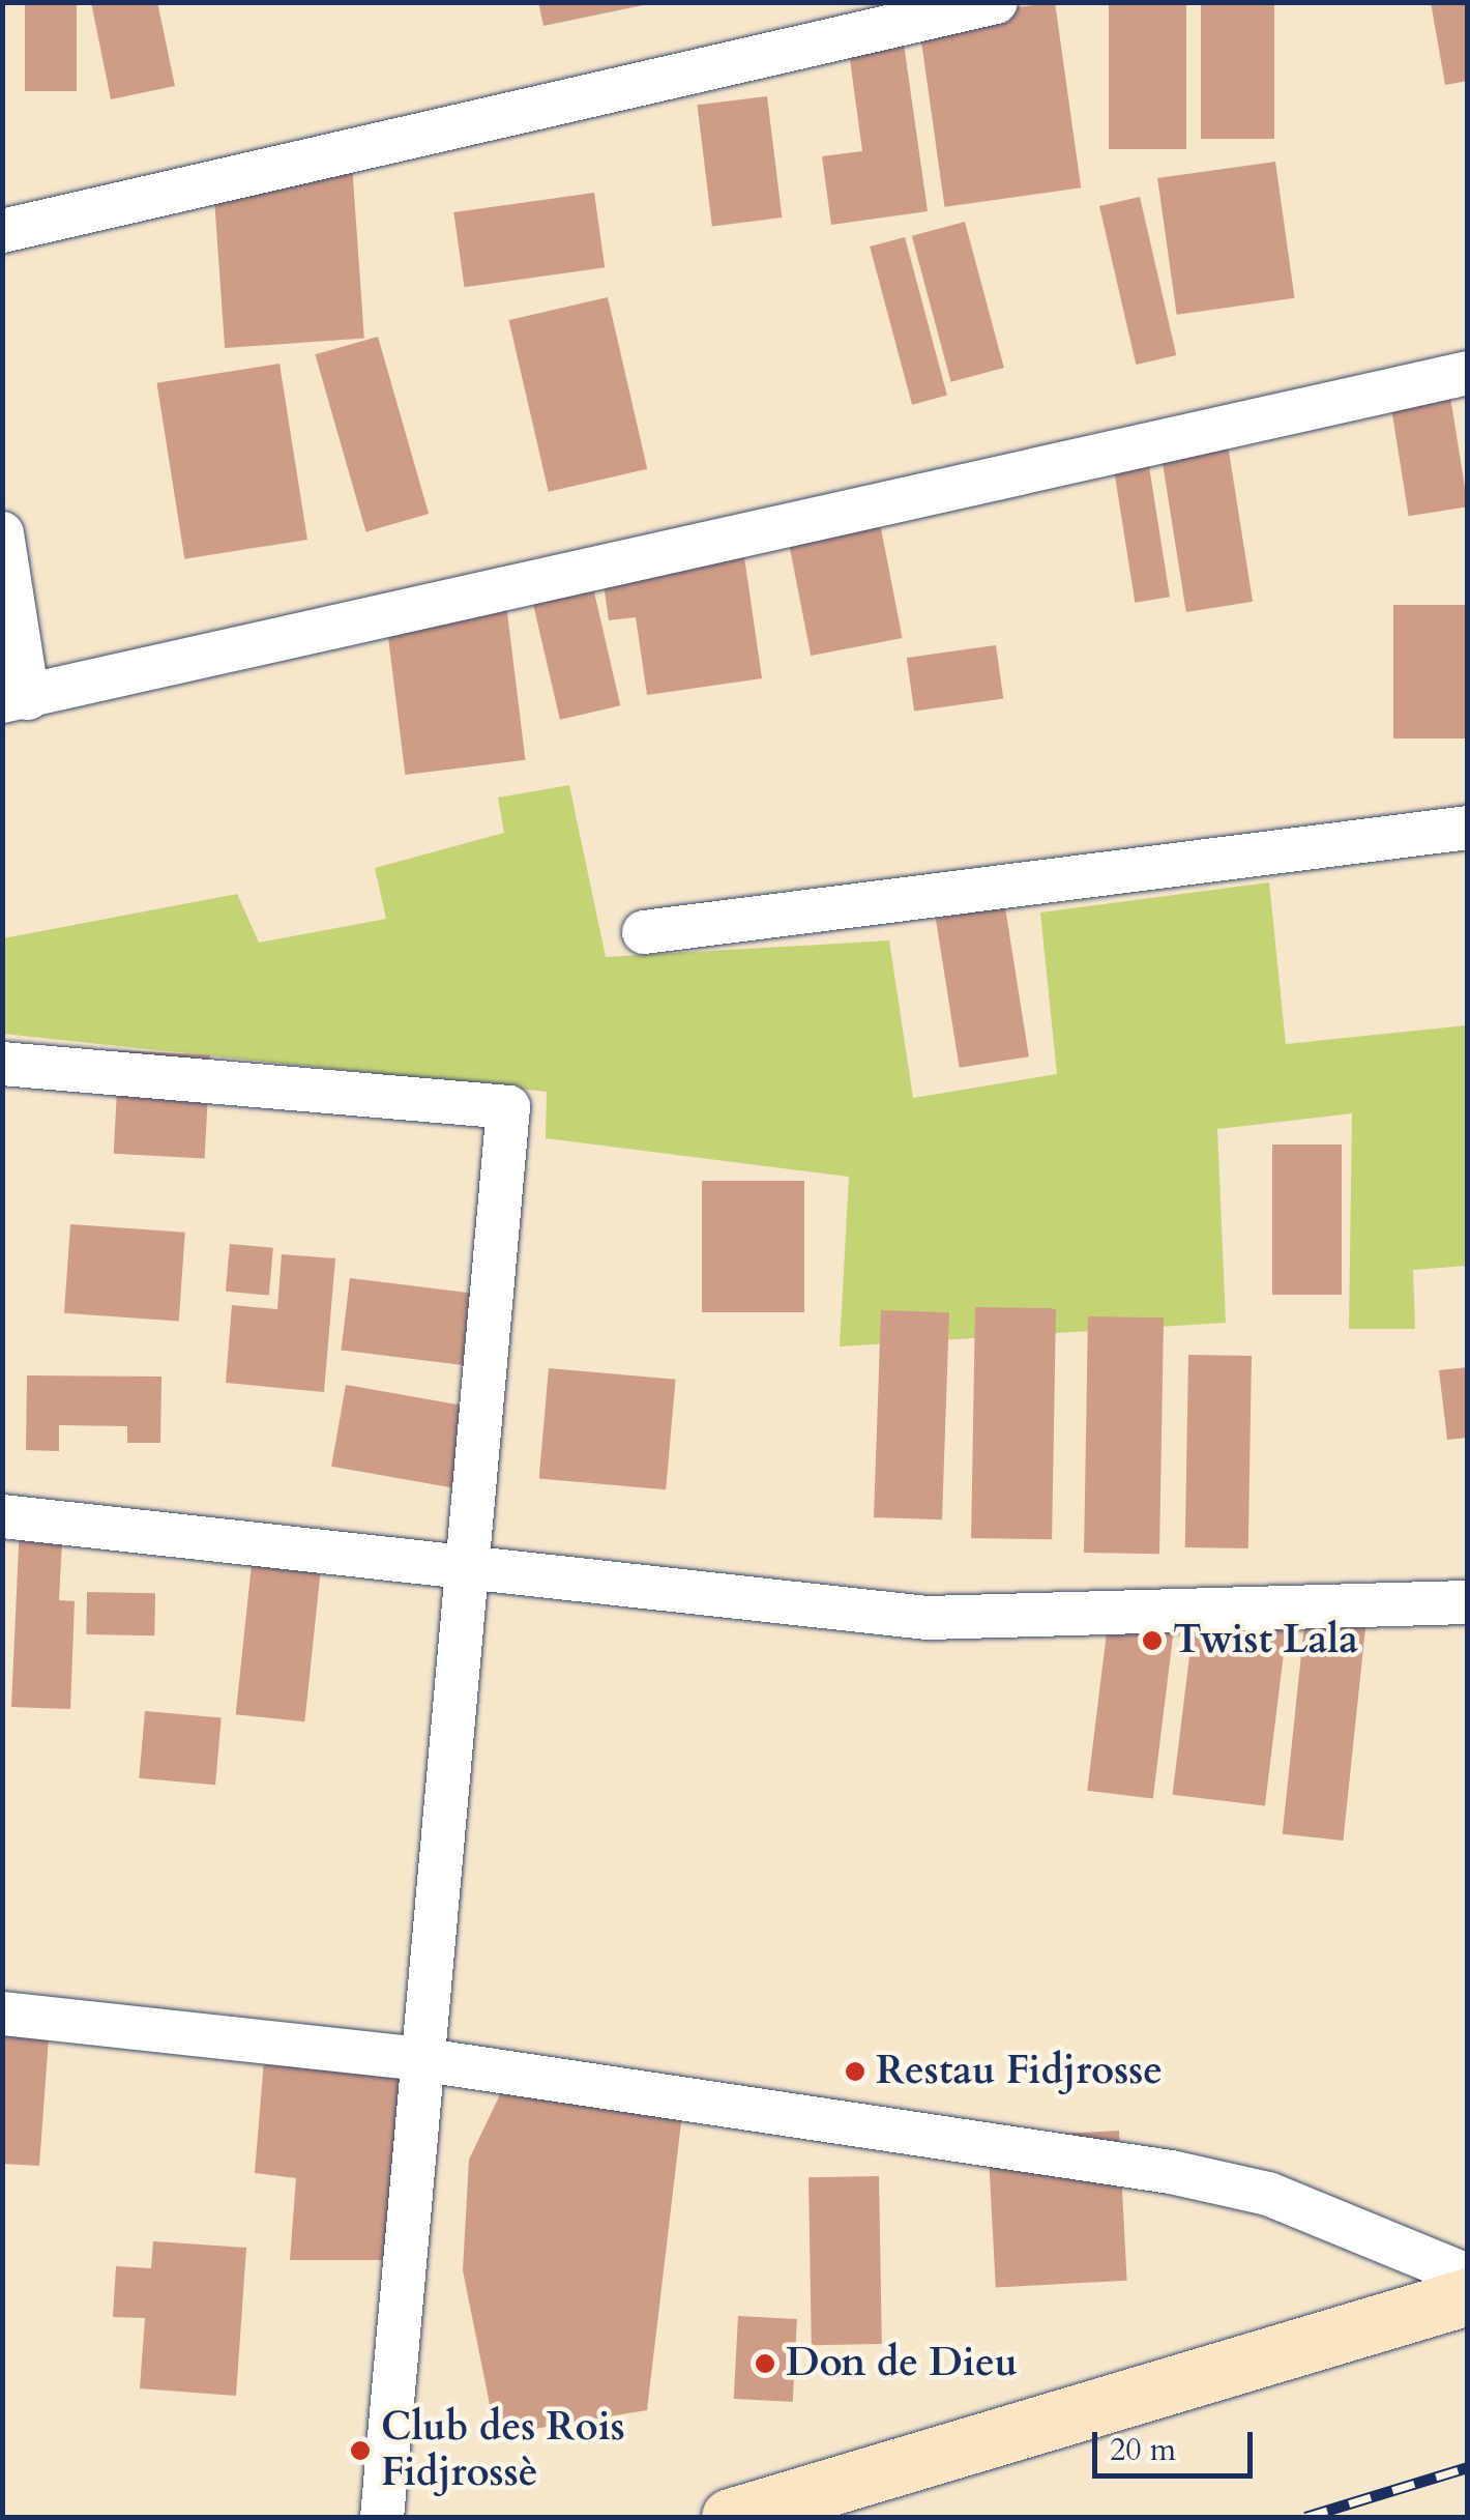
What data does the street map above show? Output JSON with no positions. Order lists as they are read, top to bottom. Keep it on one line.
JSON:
{"places":["Twist Lala","Restau Fidjrosse","Don de Dieu","Club des Rois Fidjrossè"],"scale_bar":"20 m"}
